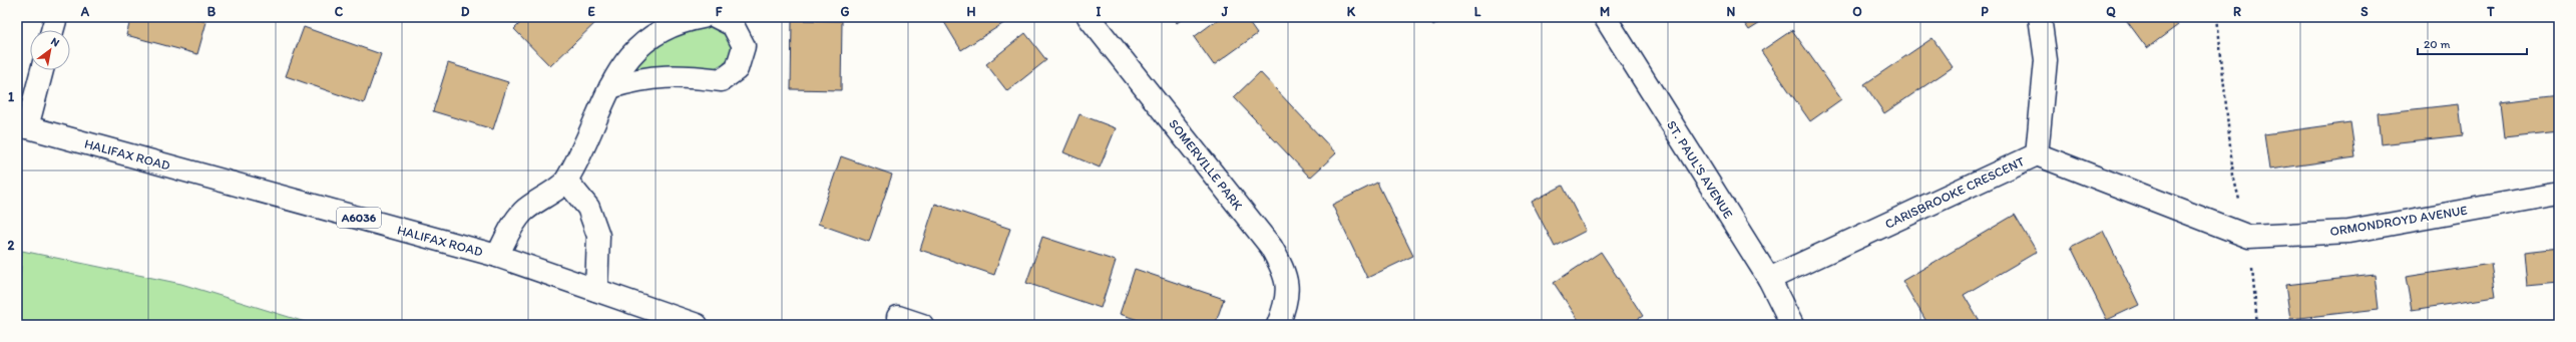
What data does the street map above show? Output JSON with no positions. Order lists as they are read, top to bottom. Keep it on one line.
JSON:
{"streets":{"main road":["HALIFAX ROAD","SOMERVILLE PARK","ST. PAUL'S AVENUE","CARISBROOKE CRESCENT","A6036","ORMONDROYD AVENUE"]},"crossings":[["ST. PAUL'S AVENUE","CARISBROOKE CRESCENT"],["CARISBROOKE CRESCENT","ORMONDROYD AVENUE"]],"scale_bar":"20 m","north":"top right","grid":{"columns":["A","B","C","D","E","F","G","H","I","J","K","L","M","N","O","P","Q","R","S","T"],"rows":["1","2"]}}
